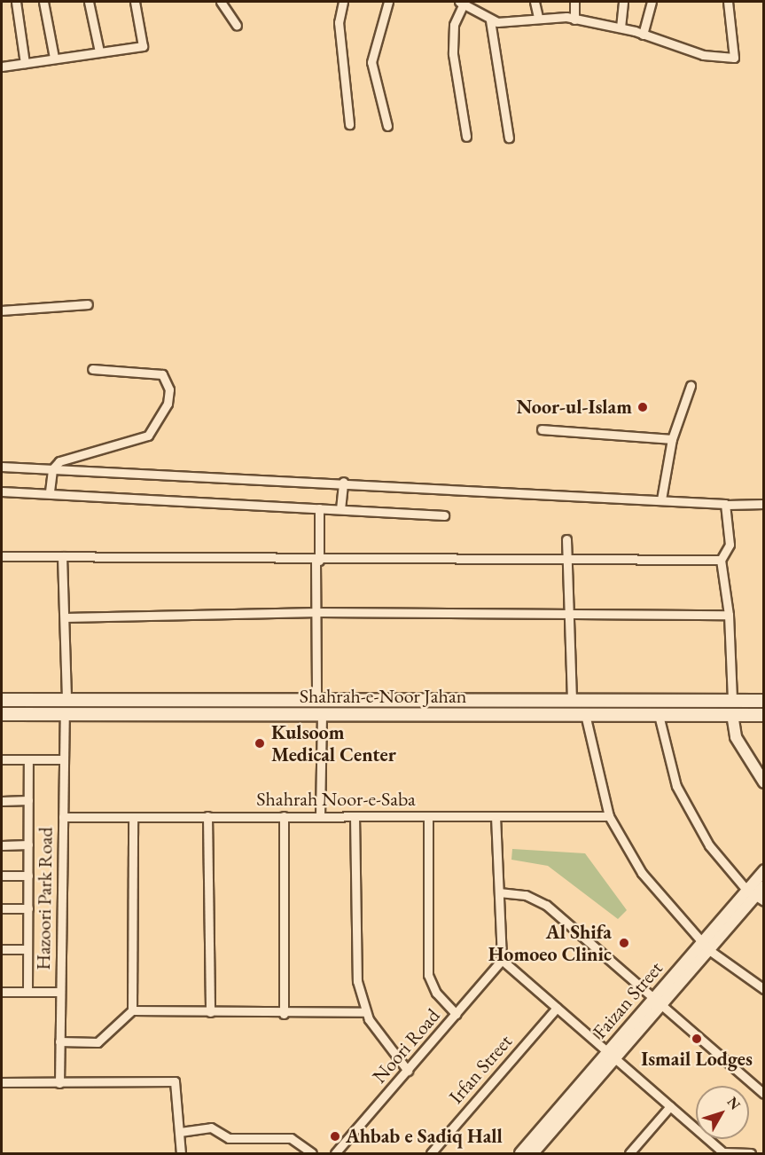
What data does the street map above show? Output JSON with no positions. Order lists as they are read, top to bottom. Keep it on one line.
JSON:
{"streets":{"main road":["Shahrah-e-Noor Jahan"],"street":["Shahrah Noor-e-Saba","Hazoori Park Road","Faizan Street","Noori Road","Irfan Street"]},"crossings":[["Shahrah-e-Noor Jahan","Hazoori Park Road"],["Shahrah Noor-e-Saba","Hazoori Park Road"]],"places":["Noor-ul-Islam","Kulsoom Medical Center","Al Shifa Homoeo Clinic","Ismail Lodges","Ahbab e Sadiq Hall"],"north":"top right"}
